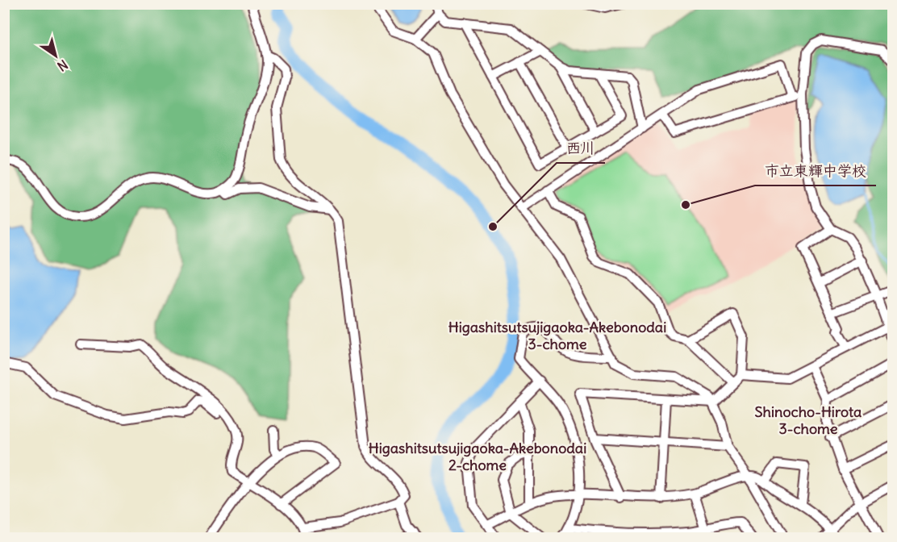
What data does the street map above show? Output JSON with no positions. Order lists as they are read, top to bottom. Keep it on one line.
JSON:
{"districts":["Higashitsutsujigaoka-Akebonodai 3-chome","Shinocho-Hirota 3-chome","Higashitsutsujigaoka-Akebonodai 2-chome"],"places":["市立東輝中学校","西川"],"north":"bottom right"}
